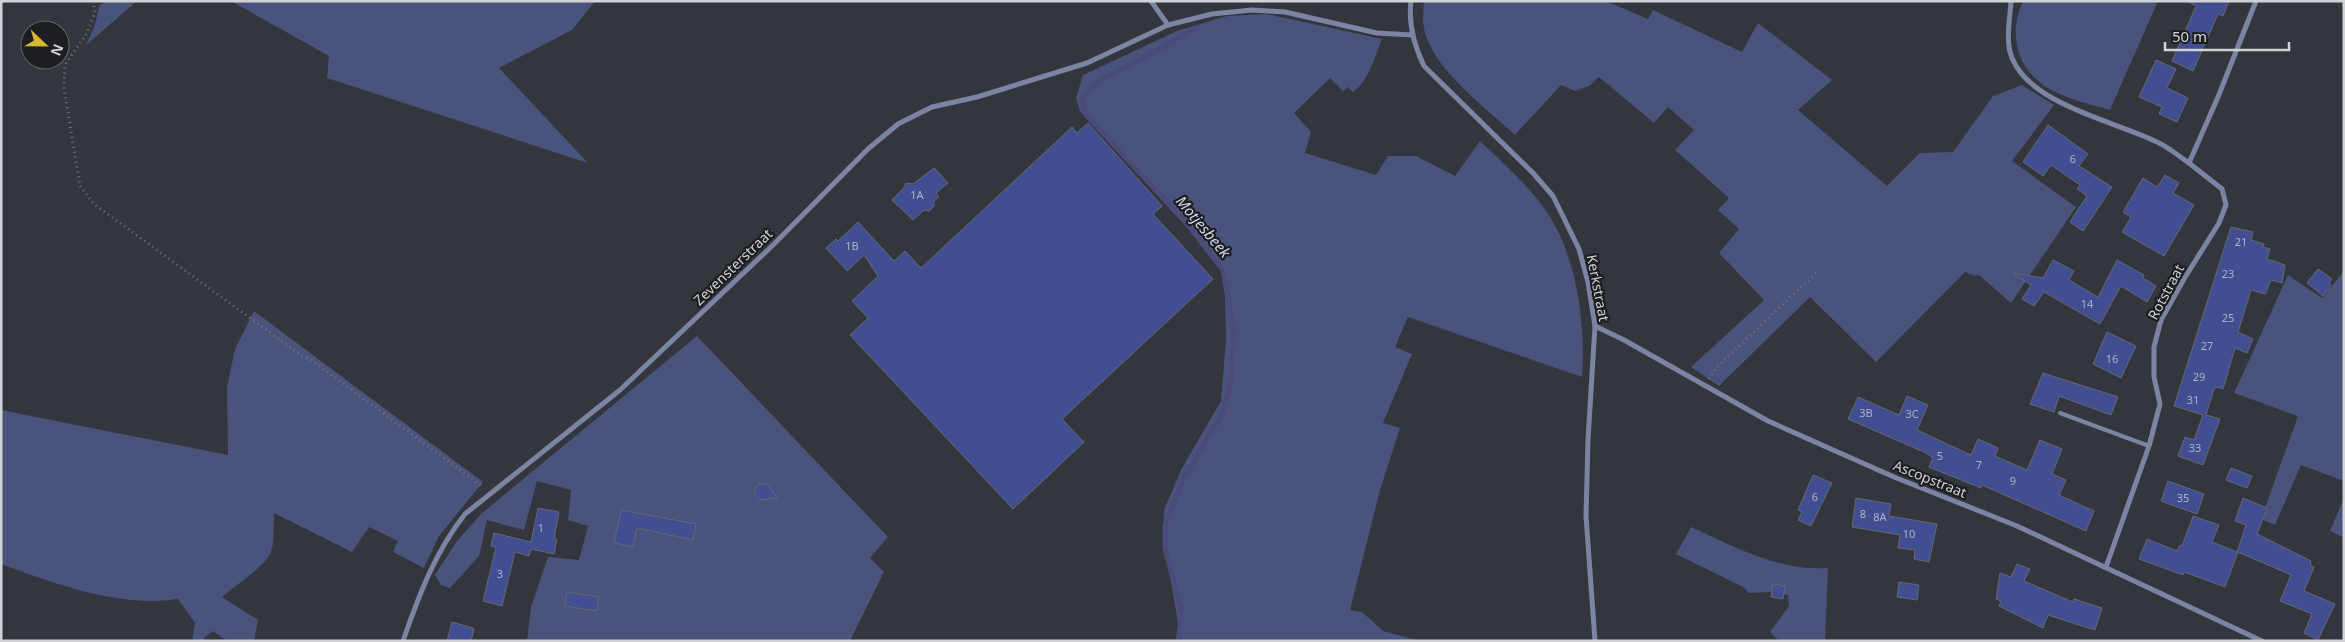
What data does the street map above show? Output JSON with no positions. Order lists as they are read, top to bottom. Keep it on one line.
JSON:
{"streets":{"street":["Zevensterstraat","Kerkstraat","Rotstraat","Ascopstraat"]},"crossings":[["Zevensterstraat","Kerkstraat"],["Kerkstraat","Ascopstraat"],["Rotstraat","Ascopstraat"]],"water":["Motjesbeek"],"house_numbers":["6","1A","21","1B","23","14","25","27","16","29","31","3B","3C","33","5","7","9","6","35","8","8A","1","10","3"],"scale_bar":"50 m","north":"right"}
